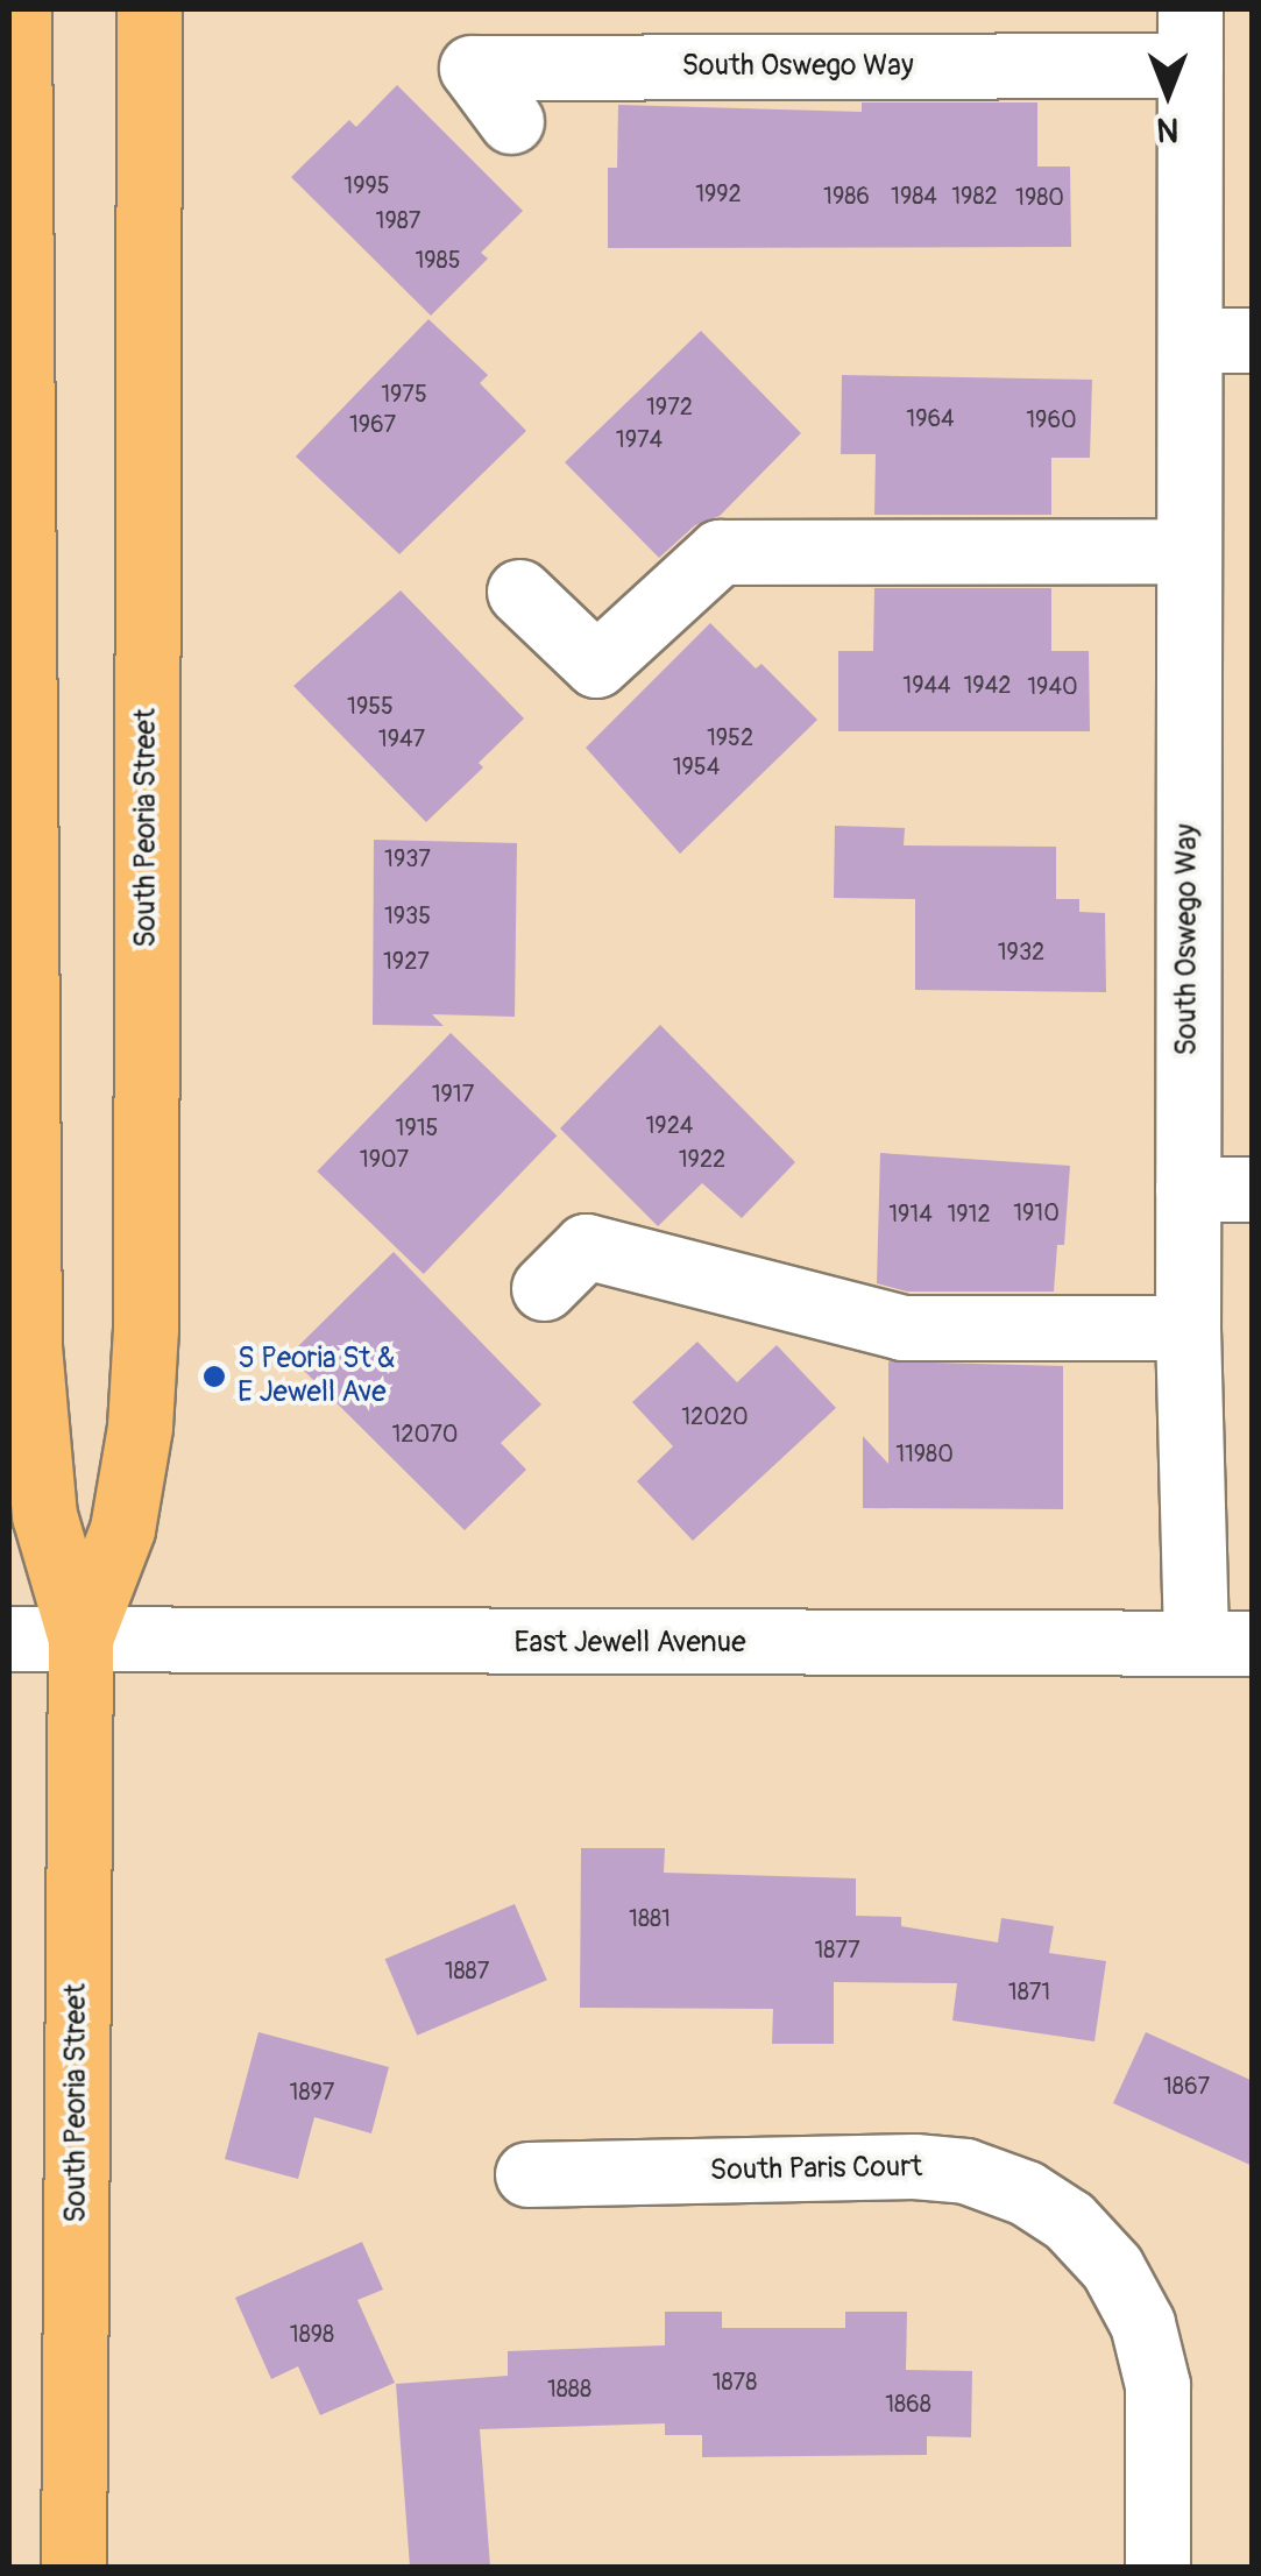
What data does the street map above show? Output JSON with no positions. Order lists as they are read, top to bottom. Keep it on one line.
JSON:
{"streets":{"main road":["South Peoria Street"],"street":["South Oswego Way","East Jewell Avenue","South Paris Court"]},"crossings":[["South Oswego Way","East Jewell Avenue"],["South Peoria Street","East Jewell Avenue"]],"places":["S Peoria St & E Jewell Ave"],"house_numbers":["1995","1992","1986","1984","1982","1980","1987","1985","1975","1972","1964","1960","1967","1974","1944","1942","1940","1955","1952","1947","1954","1937","1935","1932","1927","1917","1924","1915","1907","1922","1910","1914","1912","12020","12070","11980","1881","1877","1887","1871","1867","1897","1898","1878","1888","1868"],"north":"bottom"}
